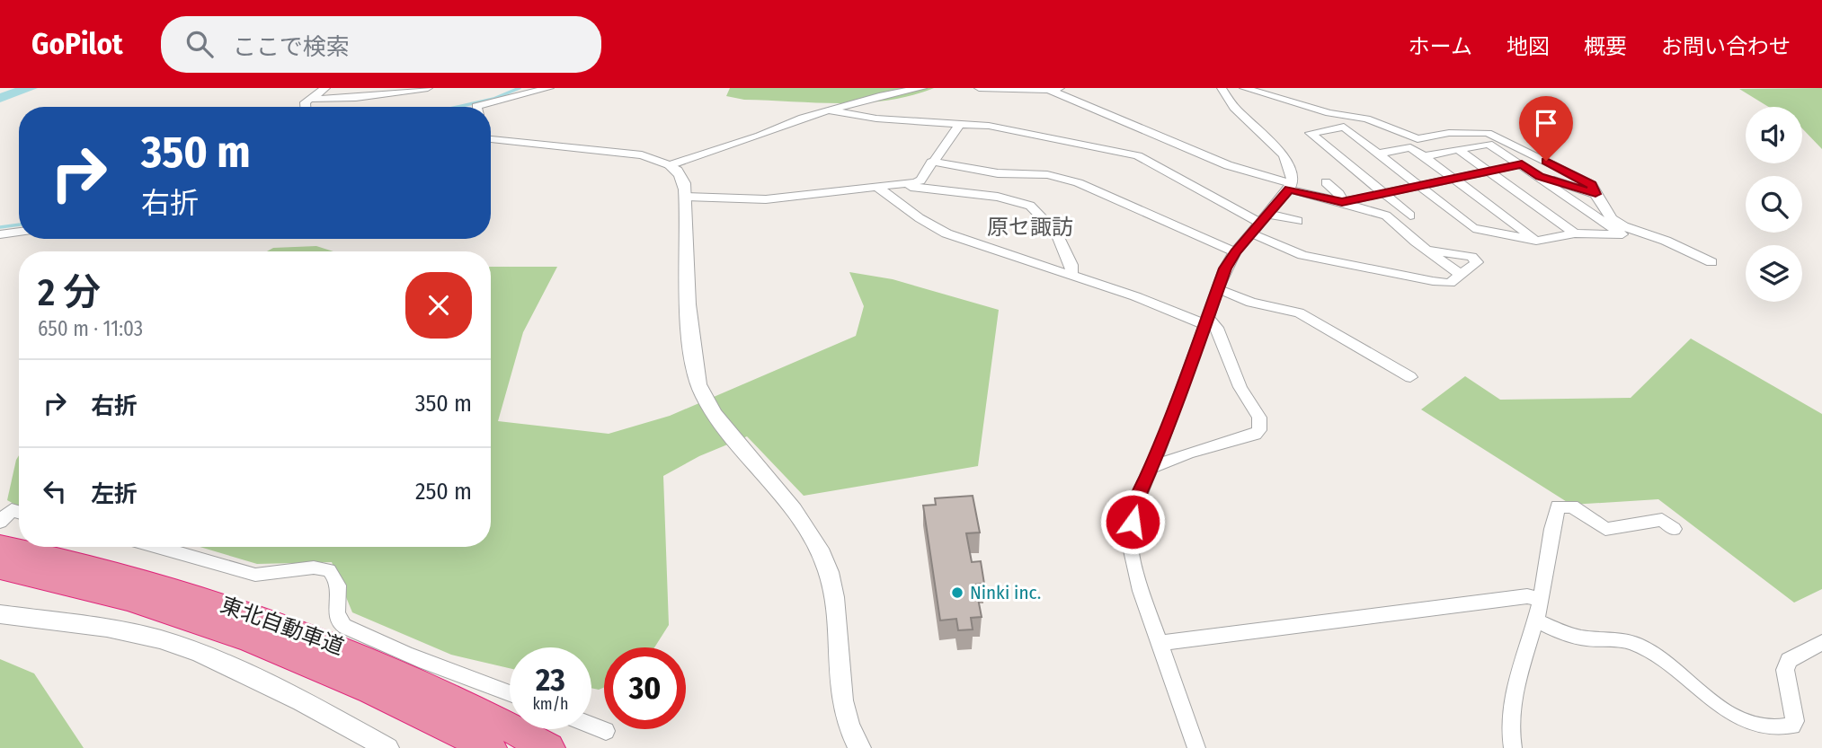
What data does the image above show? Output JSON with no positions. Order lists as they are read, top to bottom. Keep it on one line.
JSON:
{"streets":{"highway":["東北自動車道"]},"districts":["原セ諏訪"],"places":["Ninki inc."],"page":{"header":"GoPilot","search":"ここで検索","nav":["ホーム","地図","概要","お問い合わせ"],"turn":["350 m","右折"],"heading":["2 分","650 m · 11:03"],"list":[{"name":"右折","value":"350 m"},{"name":"左折","value":"250 m"}],"speed":"23 km/h","limit":"30"}}
